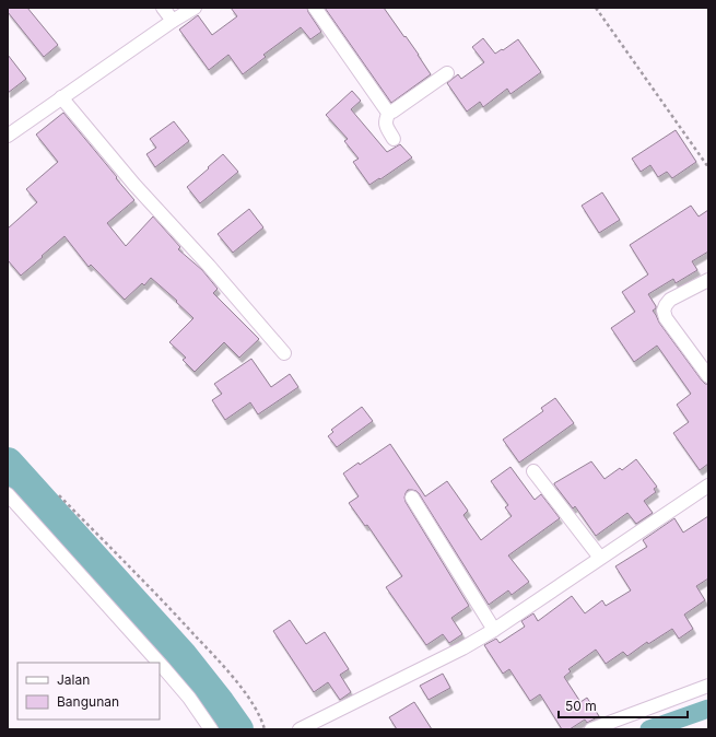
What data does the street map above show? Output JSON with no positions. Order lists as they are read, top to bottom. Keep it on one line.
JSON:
{"legend":["Jalan","Bangunan"],"scale_bar":"50 m"}
